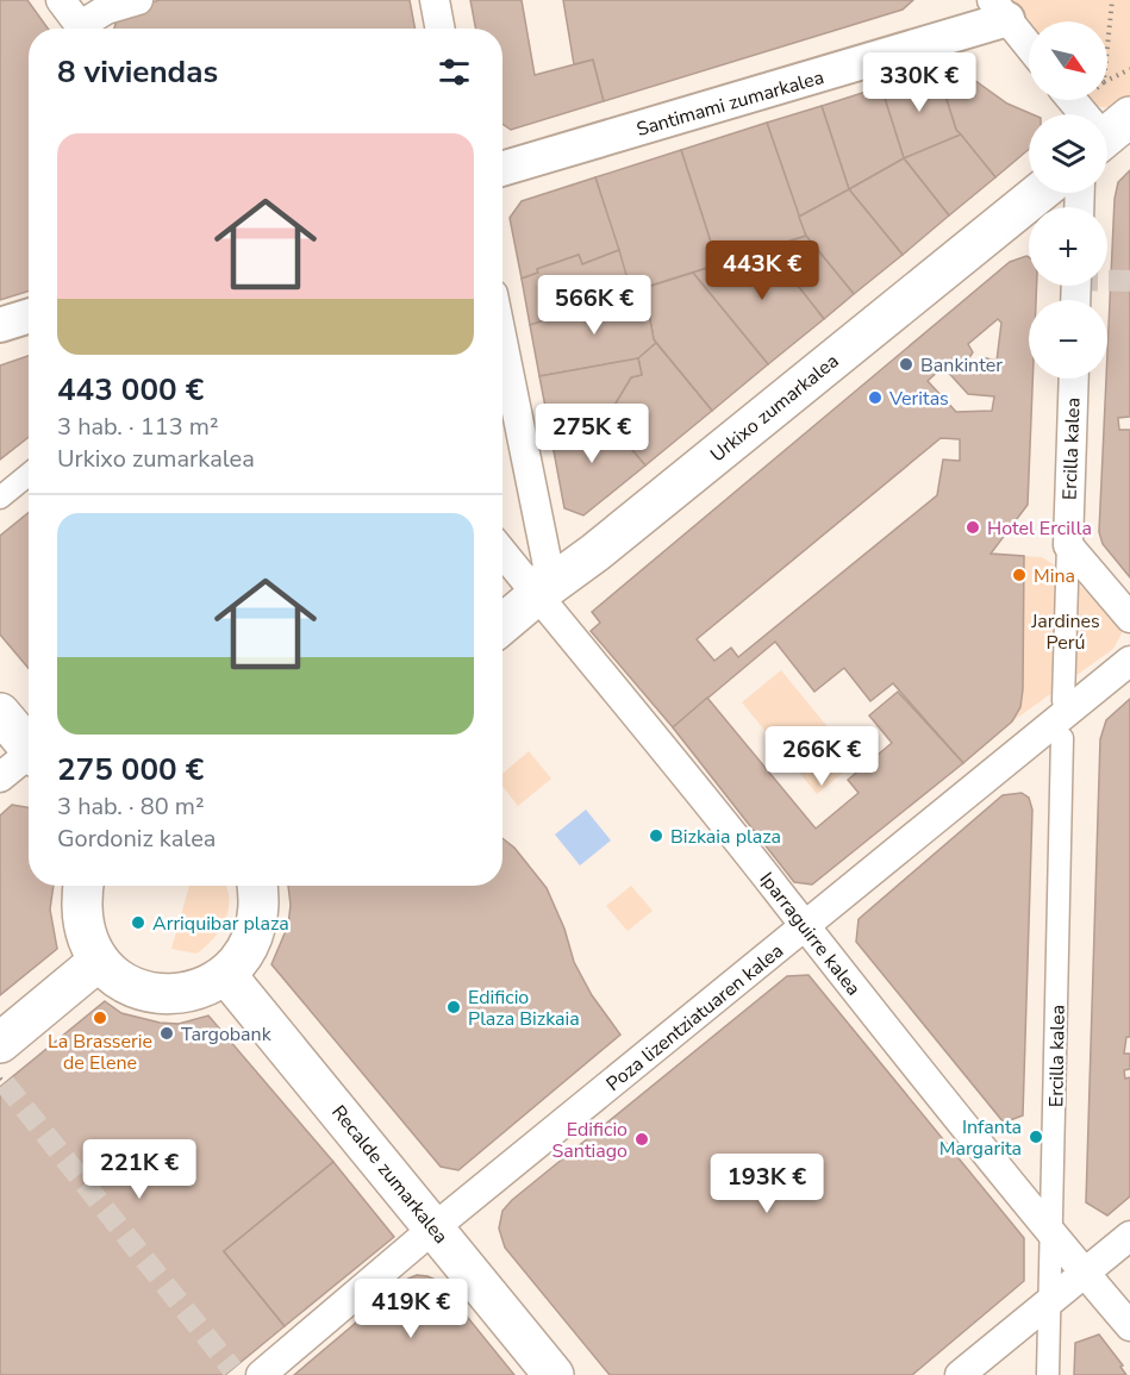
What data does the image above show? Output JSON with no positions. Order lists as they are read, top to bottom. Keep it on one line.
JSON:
{"streets":{"main road":["Urkixo zumarkalea","Recalde zumarkalea"],"street":["Santimami zumarkalea","Ercilla kalea","Iparraguirre kalea","Poza lizentziatuaren kalea"]},"crossings":[["Urkixo zumarkalea","Iparraguirre kalea"],["Ercilla kalea","Iparraguirre kalea"],["Iparraguirre kalea","Poza lizentziatuaren kalea"],["Poza lizentziatuaren kalea","Recalde zumarkalea"]],"parks":["Jardines Perú"],"places":["Bankinter","Veritas","Hotel Ercilla","Mina","Bizkaia plaza","Arriquibar plaza","Edificio Plaza Bizkaia","La Brasserie de Elene","Targobank","Infanta Margarita","Edificio Santiago"],"north":"bottom right","page":{"map_buttons":["+","−"],"heading":"8 viviendas","price":["330K €","443K €","566K €","275K €","266K €","221K €","193K €","419K €"],"list":[{"name":"443 000 €","note":"3 hab. · 113 m² · Urkixo zumarkalea"},{"name":"275 000 €","note":"3 hab. · 80 m² · Gordoniz kalea"}]}}
